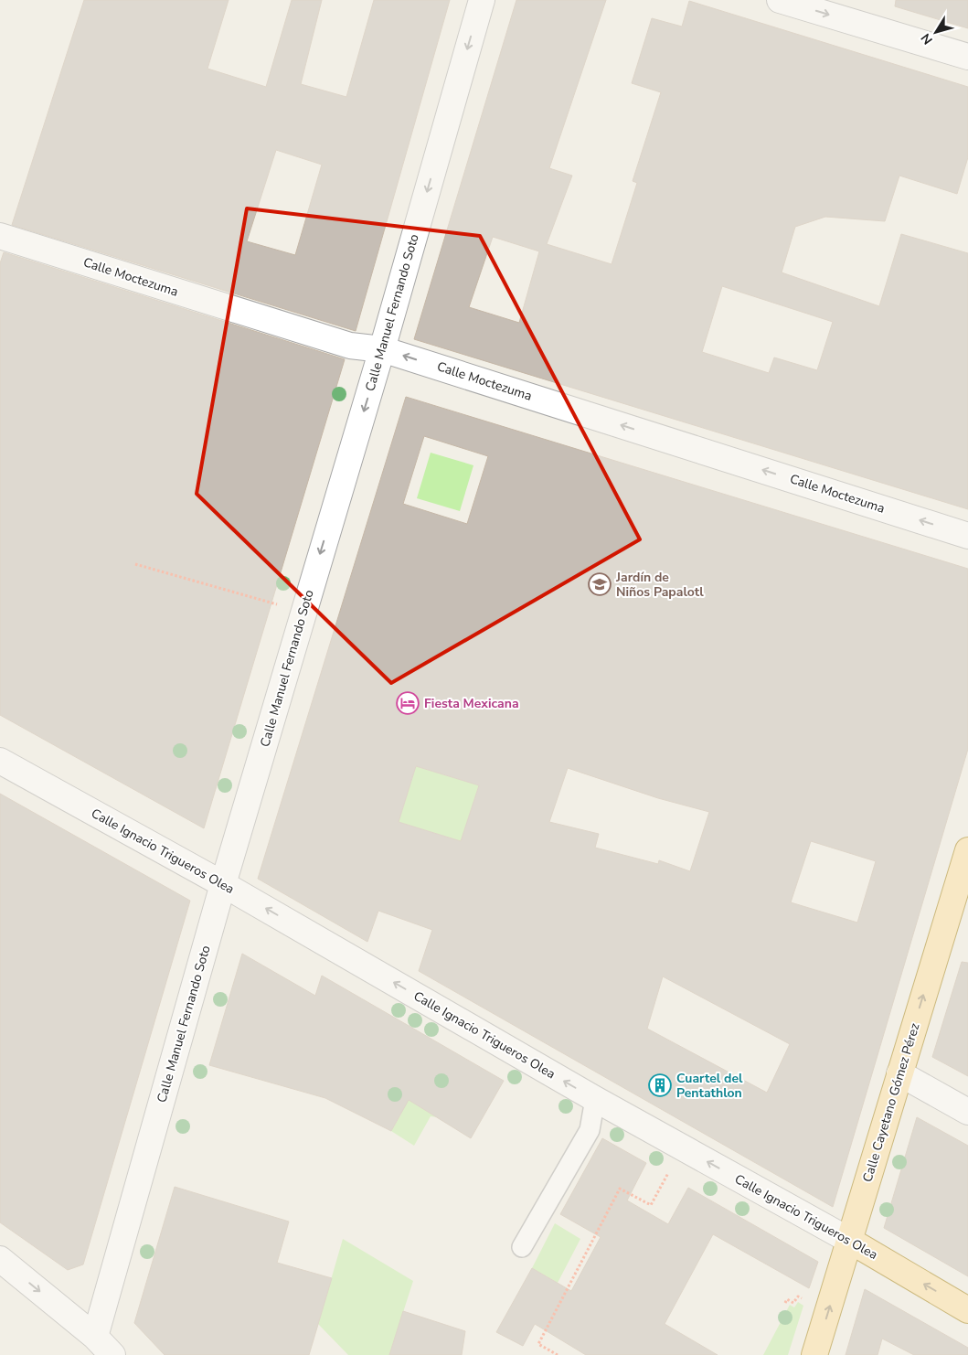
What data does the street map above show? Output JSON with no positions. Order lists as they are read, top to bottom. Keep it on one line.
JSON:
{"streets":{"main road":["Calle Ignacio Trigueros Olea","Calle Cayetano Gómez Pérez"],"street":["Calle Moctezuma","Calle Manuel Fernando Soto"]},"crossings":[["Calle Moctezuma","Calle Manuel Fernando Soto"],["Calle Manuel Fernando Soto","Calle Ignacio Trigueros Olea"],["Calle Ignacio Trigueros Olea","Calle Cayetano Gómez Pérez"]],"one_way":["Calle Moctezuma","Calle Manuel Fernando Soto","Calle Ignacio Trigueros Olea","Calle Cayetano Gómez Pérez"],"places":{"school or university":["Jardín de Niños Papalotl"],"hotel":["Fiesta Mexicana"],"building":["Cuartel del Pentathlon"]},"north":"bottom left"}
